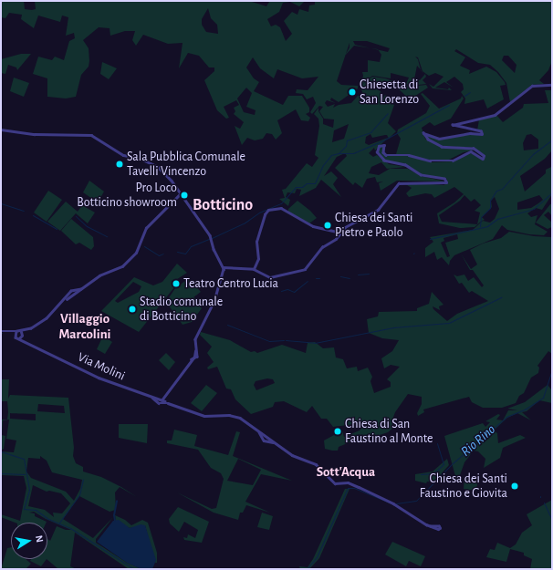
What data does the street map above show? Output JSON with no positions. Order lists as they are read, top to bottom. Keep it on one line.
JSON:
{"streets":{"street":["Via Molini"]},"districts":["Botticino","Villaggio Marcolini","Sott'Acqua"],"water":["Rio Rino"],"places":["Chiesetta di San Lorenzo","Sala Pubblica Comunale Tavelli Vincenzo","Pro Loco Botticino showroom","Chiesa dei Santi Pietro e Paolo","Teatro Centro Lucia","Stadio comunale di Botticino","Chiesa di San Faustino al Monte","Chiesa dei Santi Faustino e Giovita"],"north":"right"}
